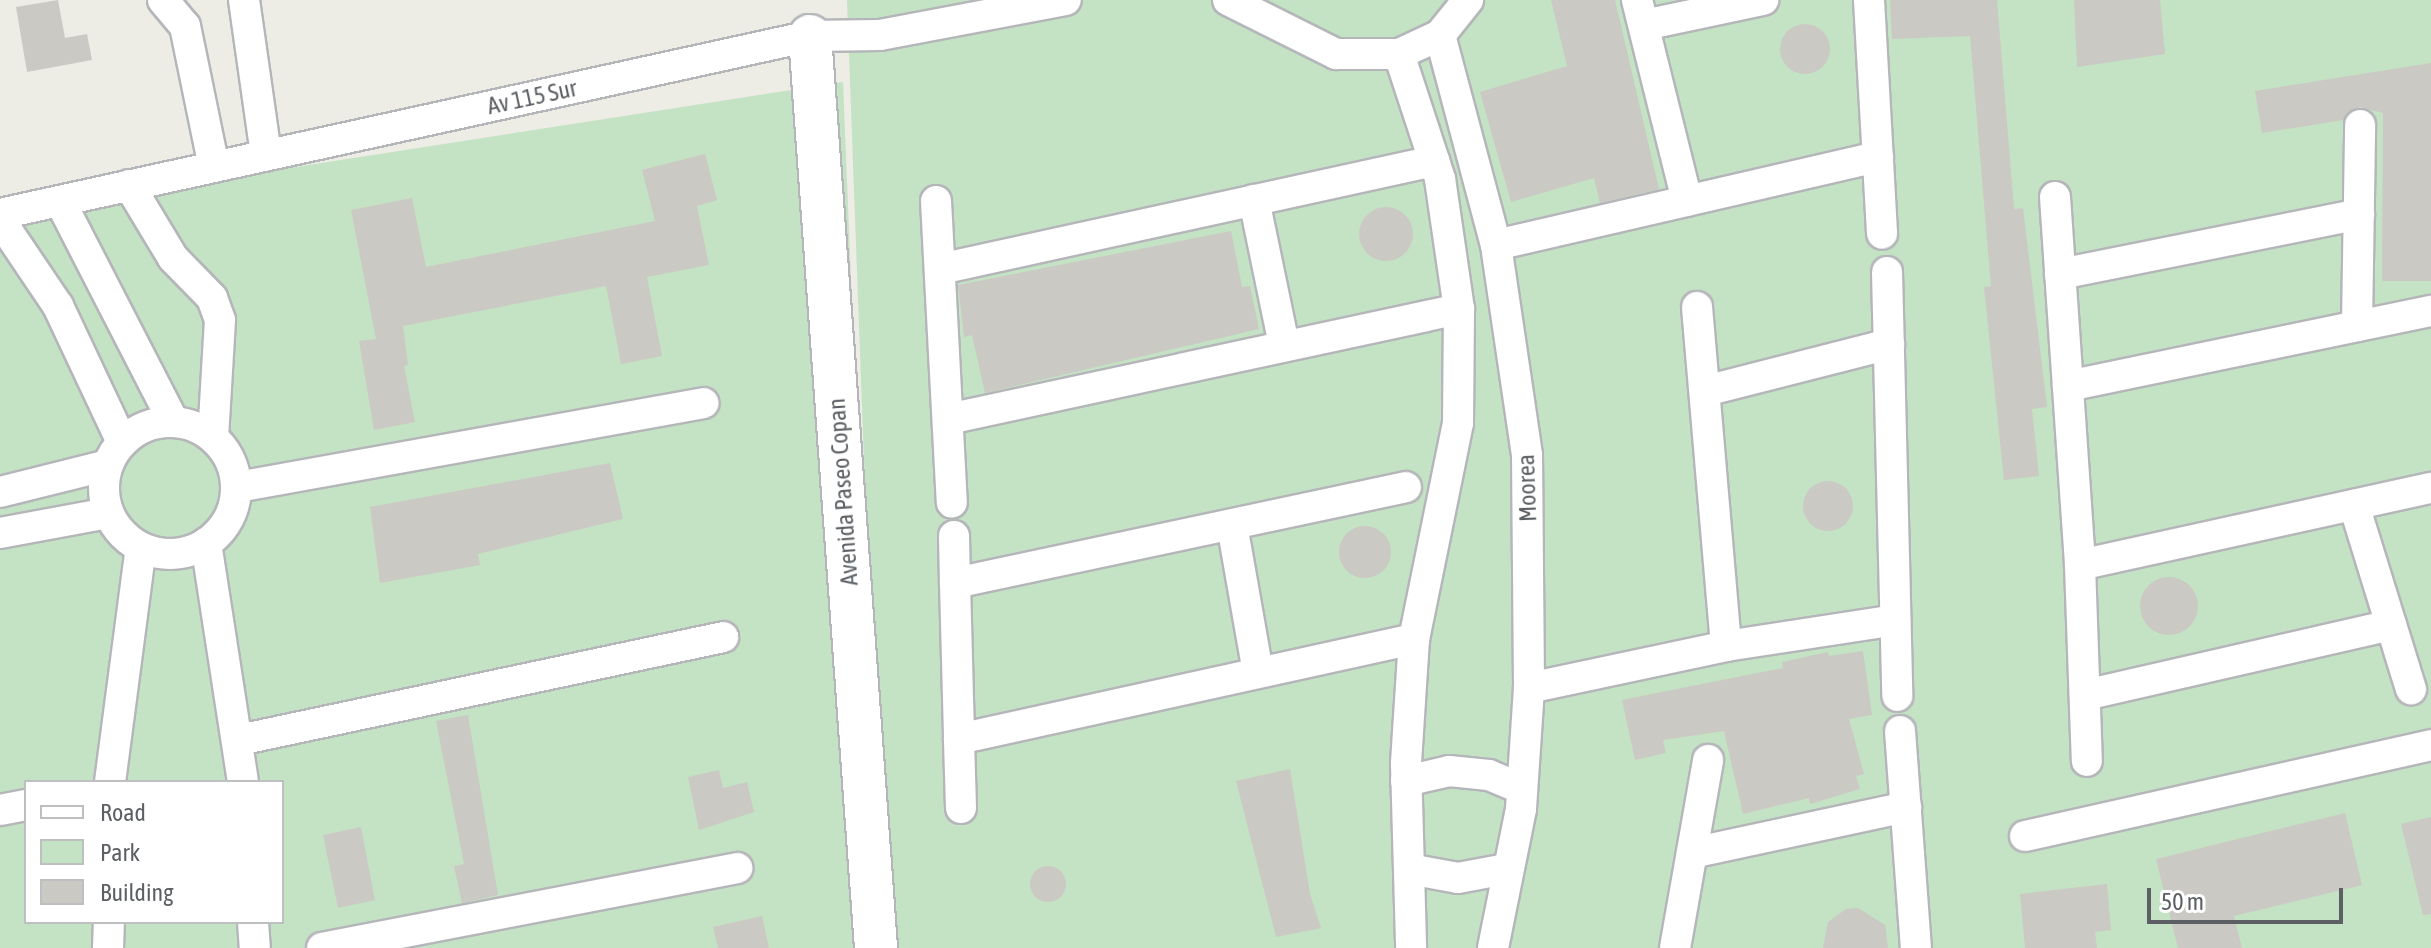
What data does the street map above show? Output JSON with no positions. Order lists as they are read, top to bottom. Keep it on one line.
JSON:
{"streets":{"main road":["Avenida Paseo Copan"],"street":["Av 115 Sur","Moorea"]},"crossings":[["Av 115 Sur","Avenida Paseo Copan"]],"legend":["Road","Park","Building"],"scale_bar":"50 m"}
